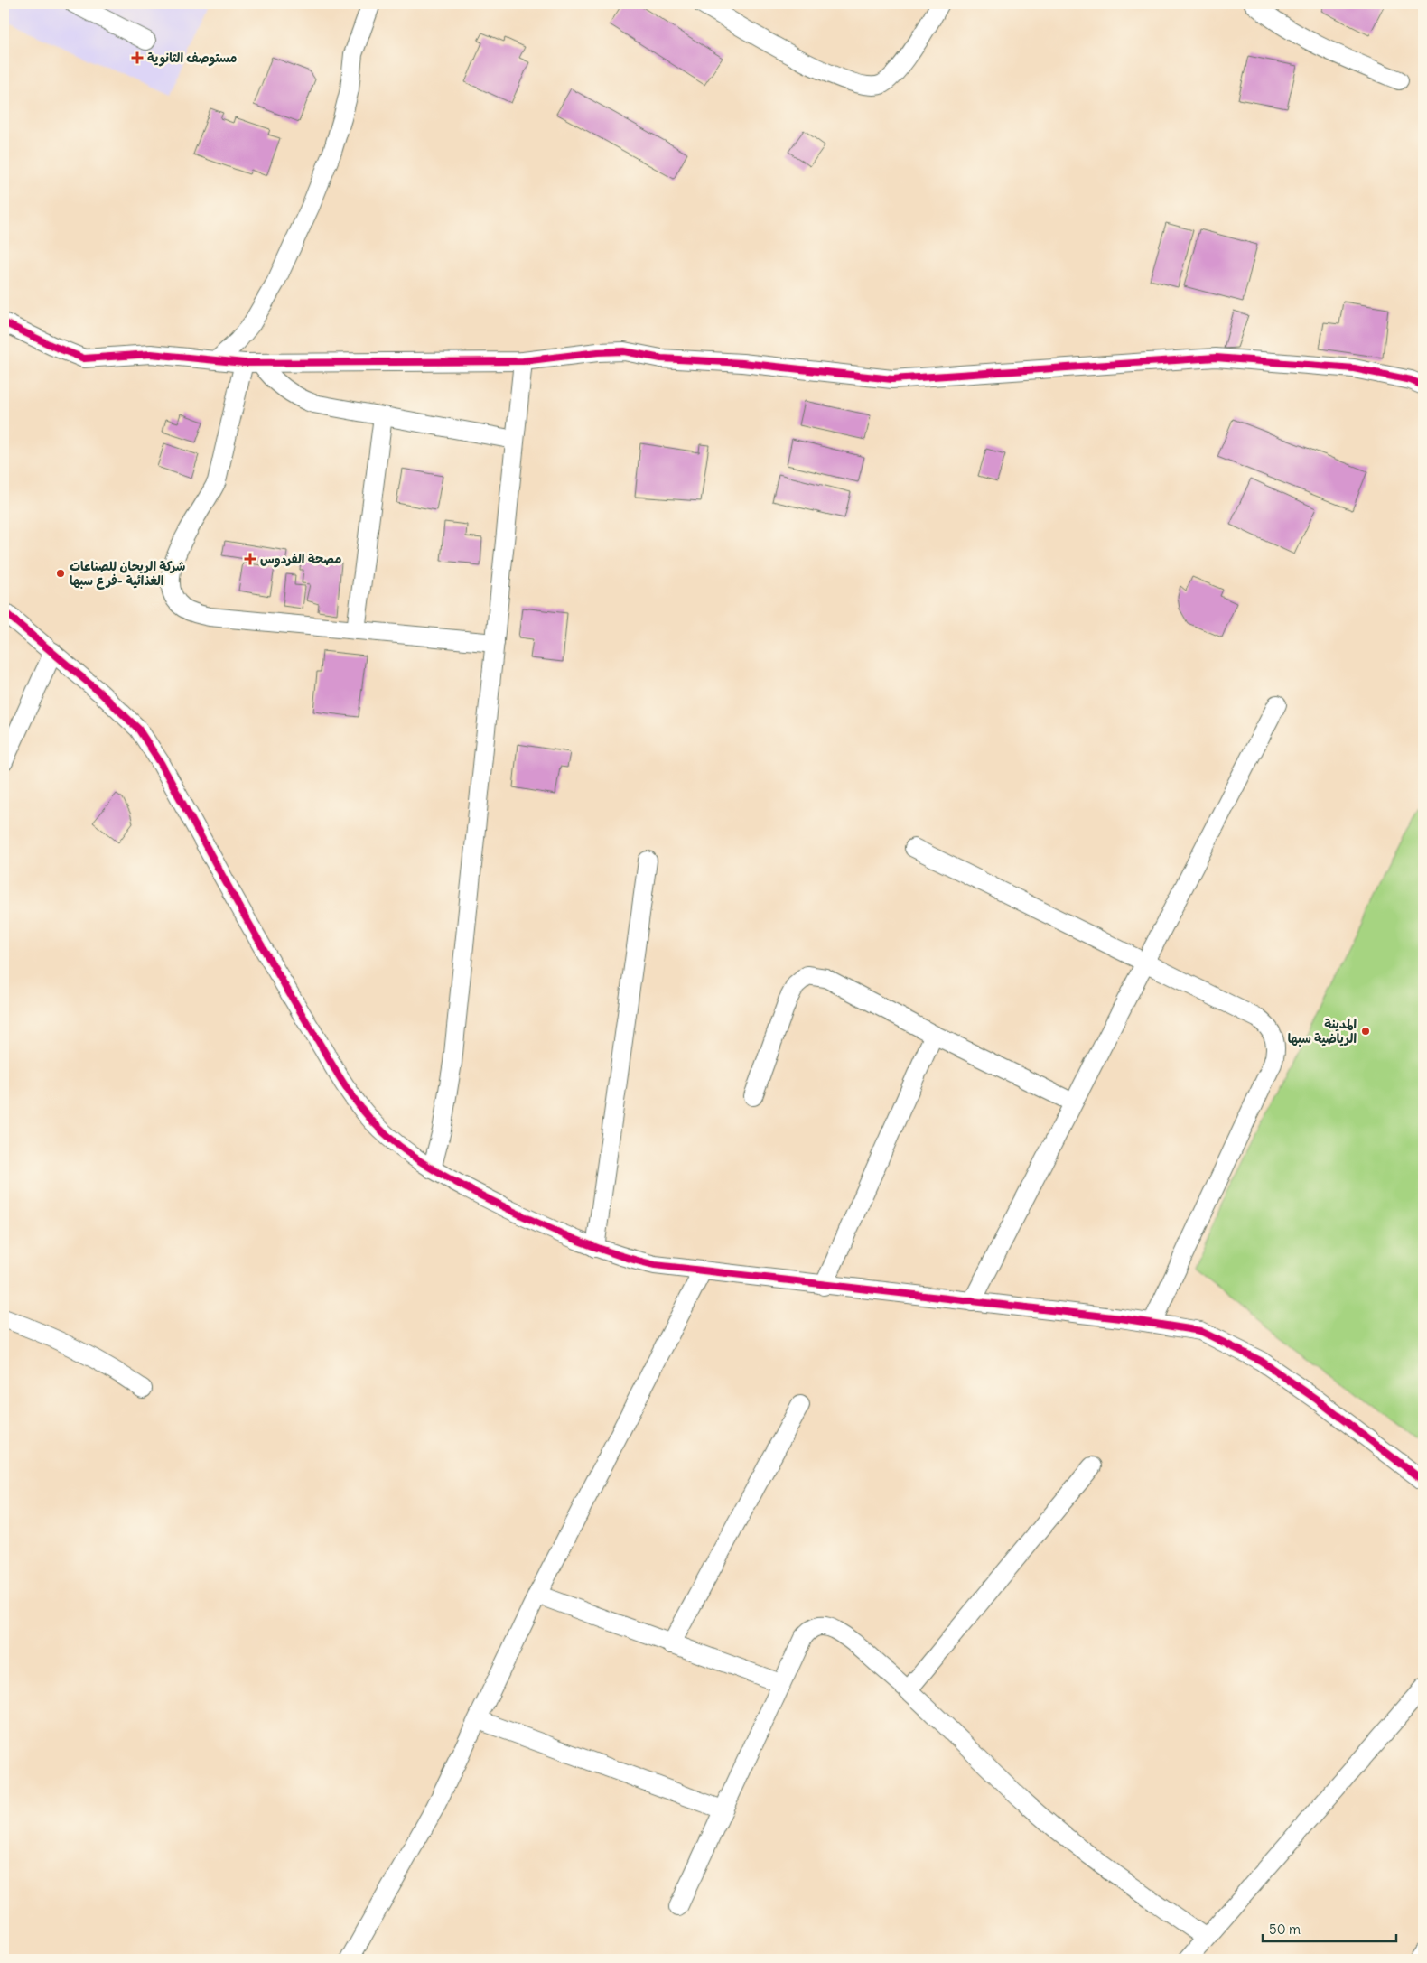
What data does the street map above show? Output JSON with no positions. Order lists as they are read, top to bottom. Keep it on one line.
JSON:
{"places":{"health":["مستوصف الثانوية","مصحة الفردوس"],"other":["شركة الريحان للصناعات الغذائية -فرع سبها","المدينة الرياضية سبها"]},"scale_bar":"50 m"}
